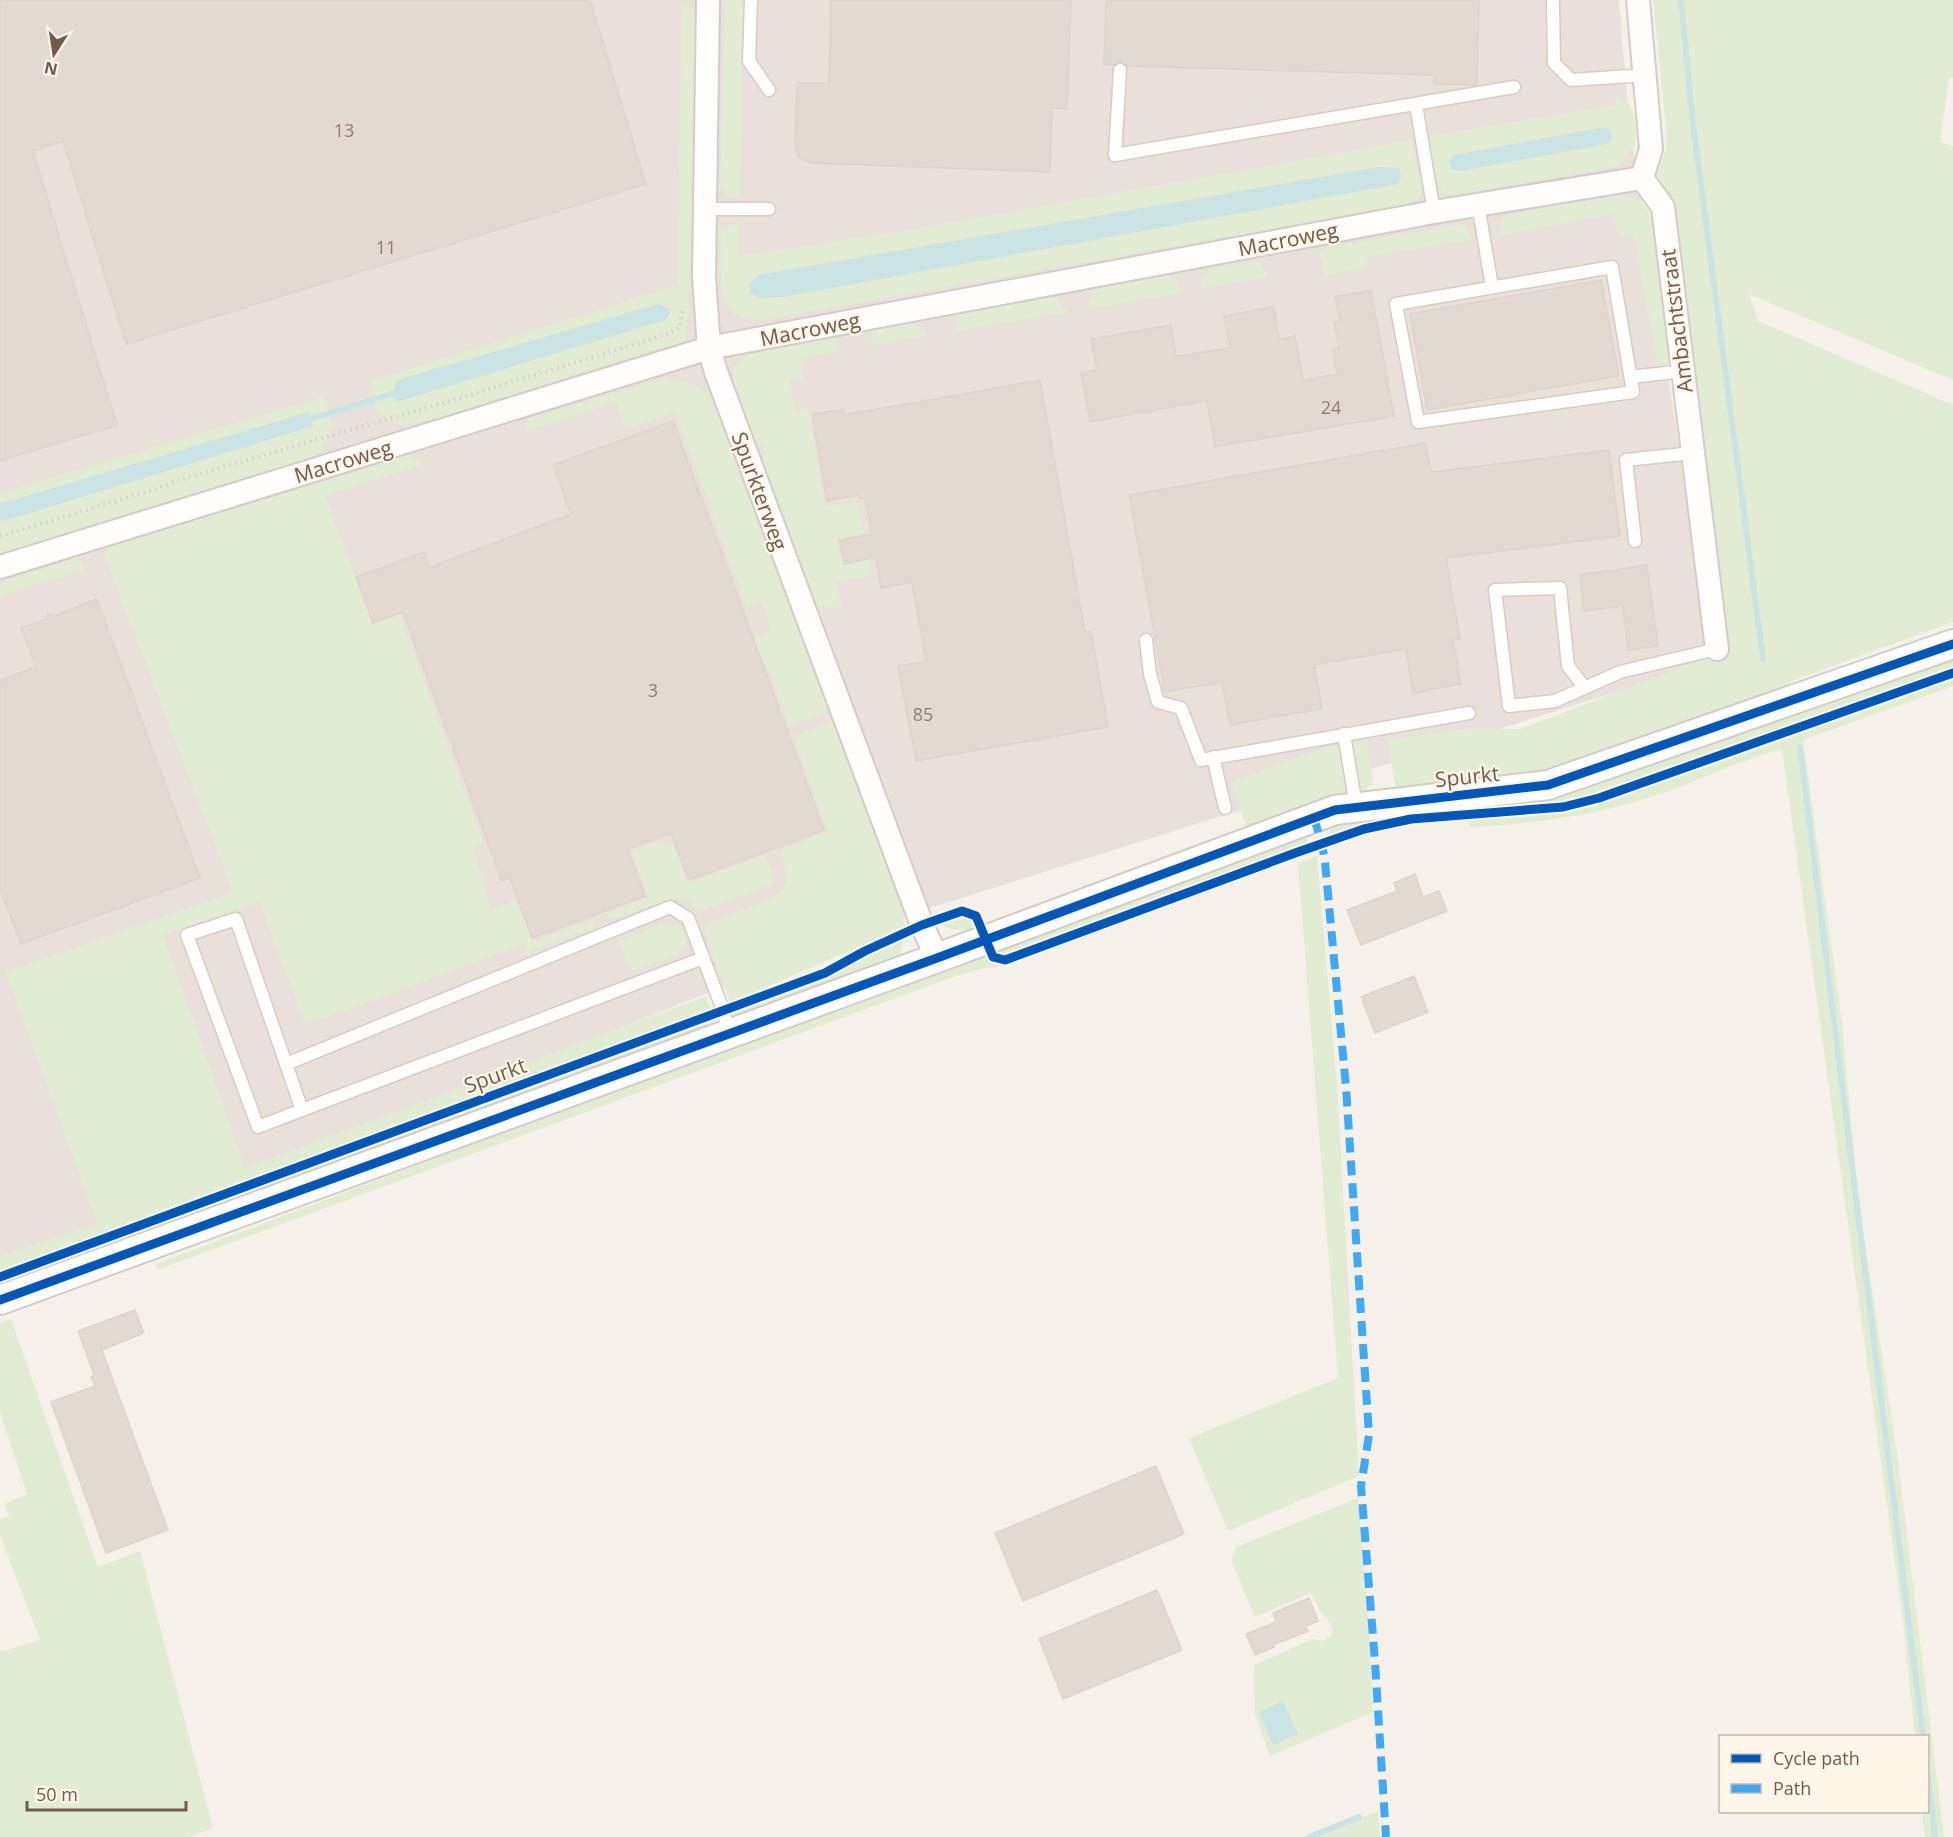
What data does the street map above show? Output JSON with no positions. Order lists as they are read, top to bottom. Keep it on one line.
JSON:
{"streets":{"street":["Macroweg","Ambachtstraat","Spurkterweg","Spurkt"]},"crossings":[["Macroweg","Ambachtstraat"],["Macroweg","Spurkterweg"],["Spurkterweg","Spurkt"]],"house_numbers":["13","11","24","3","85"],"legend":["Cycle path","Path"],"scale_bar":"50 m","north":"bottom"}
